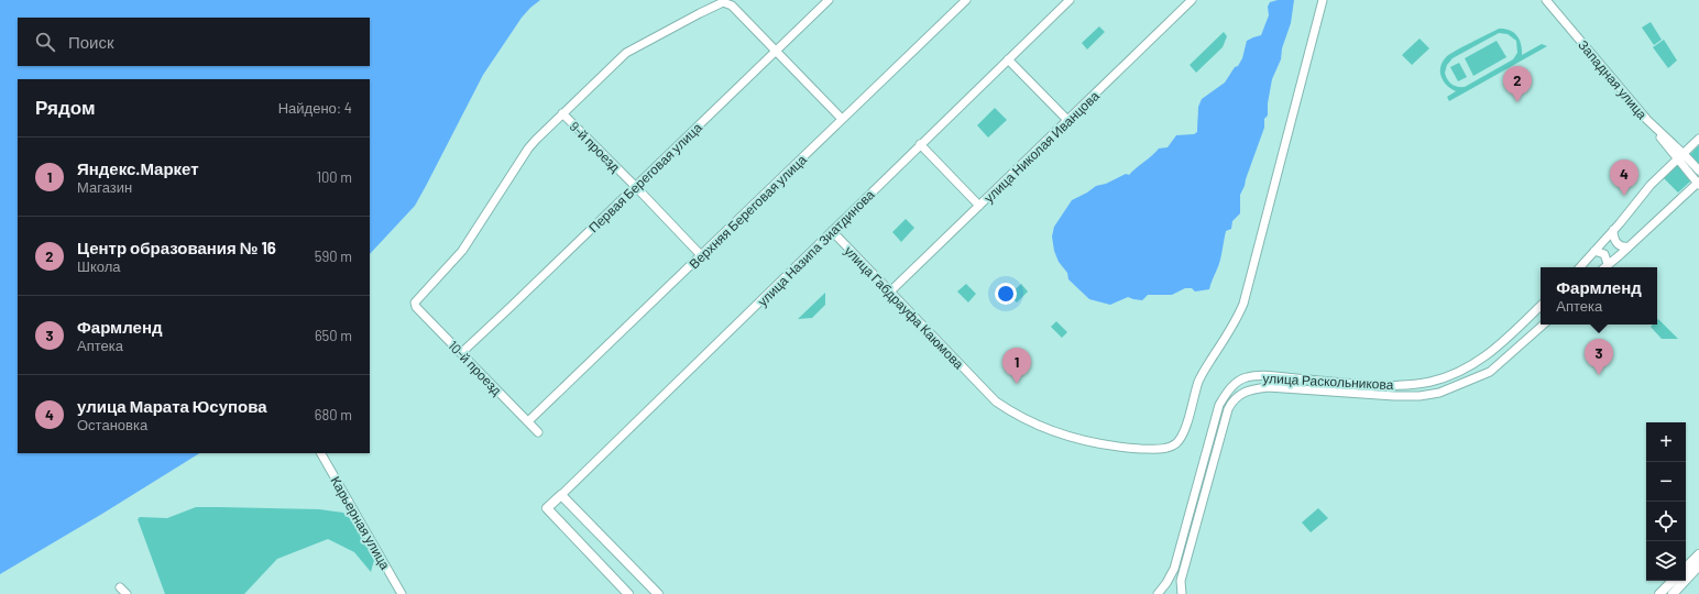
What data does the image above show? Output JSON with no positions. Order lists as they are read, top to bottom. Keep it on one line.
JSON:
{"streets":{"street":["Западная улица","9-й проезд","улица Николая Иванцова","Первая Береговая улица","Верхняя Береговая улица","улица Назипа Зиатдинова","улица Габдрауфа Каюмова","10-й проезд","улица Раскольникова","Карьерная улица"]},"crossings":[["9-й проезд","Первая Береговая улица"],["9-й проезд","Верхняя Береговая улица"],["9-й проезд","10-й проезд"],["улица Николая Иванцова","улица Габдрауфа Каюмова"],["Первая Береговая улица","10-й проезд"],["Верхняя Береговая улица","10-й проезд"],["улица Назипа Зиатдинова","улица Габдрауфа Каюмова"]],"page":{"search":"Поиск","pins":["2","4","3","1"],"heading":["Рядом","Найдено: 4"],"list":[{"mark":"1","name":"Яндекс.Маркет","note":"Магазин","value":"100 m"},{"mark":"2","name":"Центр образования № 16","note":"Школа","value":"590 m"},{"mark":"3","name":"Фармленд","note":"Аптека","value":"650 m"},{"mark":"4","name":"улица Марата Юсупова","note":"Остановка","value":"680 m"}],"popup":["Фармленд","Аптека"],"map_buttons":["+","−"]}}
